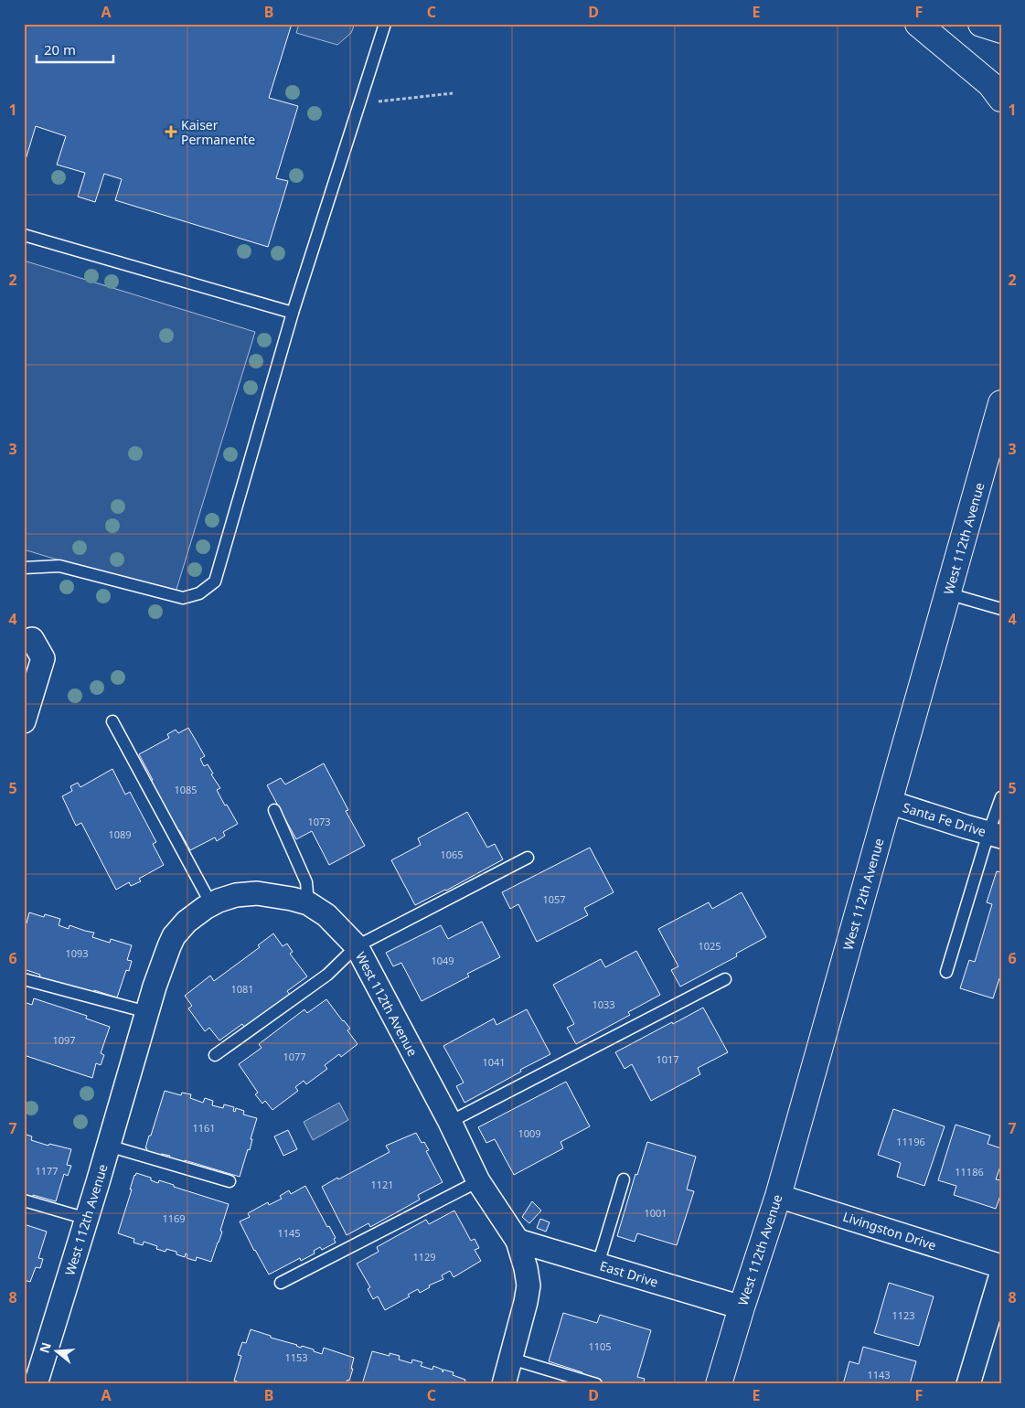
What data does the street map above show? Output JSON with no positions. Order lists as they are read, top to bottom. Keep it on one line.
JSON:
{"streets":{"main road":["West 112th Avenue"],"street":["Santa Fe Drive","Livingston Drive","East Drive"]},"crossings":[["West 112th Avenue","Santa Fe Drive"],["West 112th Avenue","Livingston Drive"],["West 112th Avenue","East Drive"]],"places":{"health":["Kaiser Permanente"]},"house_numbers":["1085","1073","1089","1065","1057","1025","1093","1049","1081","1033","1097","1077","1017","1041","1161","1009","11196","1177","11186","1121","1001","1169","1145","1129","1123","1105","1153","1143"],"scale_bar":"20 m","north":"left","grid":{"columns":["A","B","C","D","E","F"],"rows":["1","2","3","4","5","6","7","8"]}}
